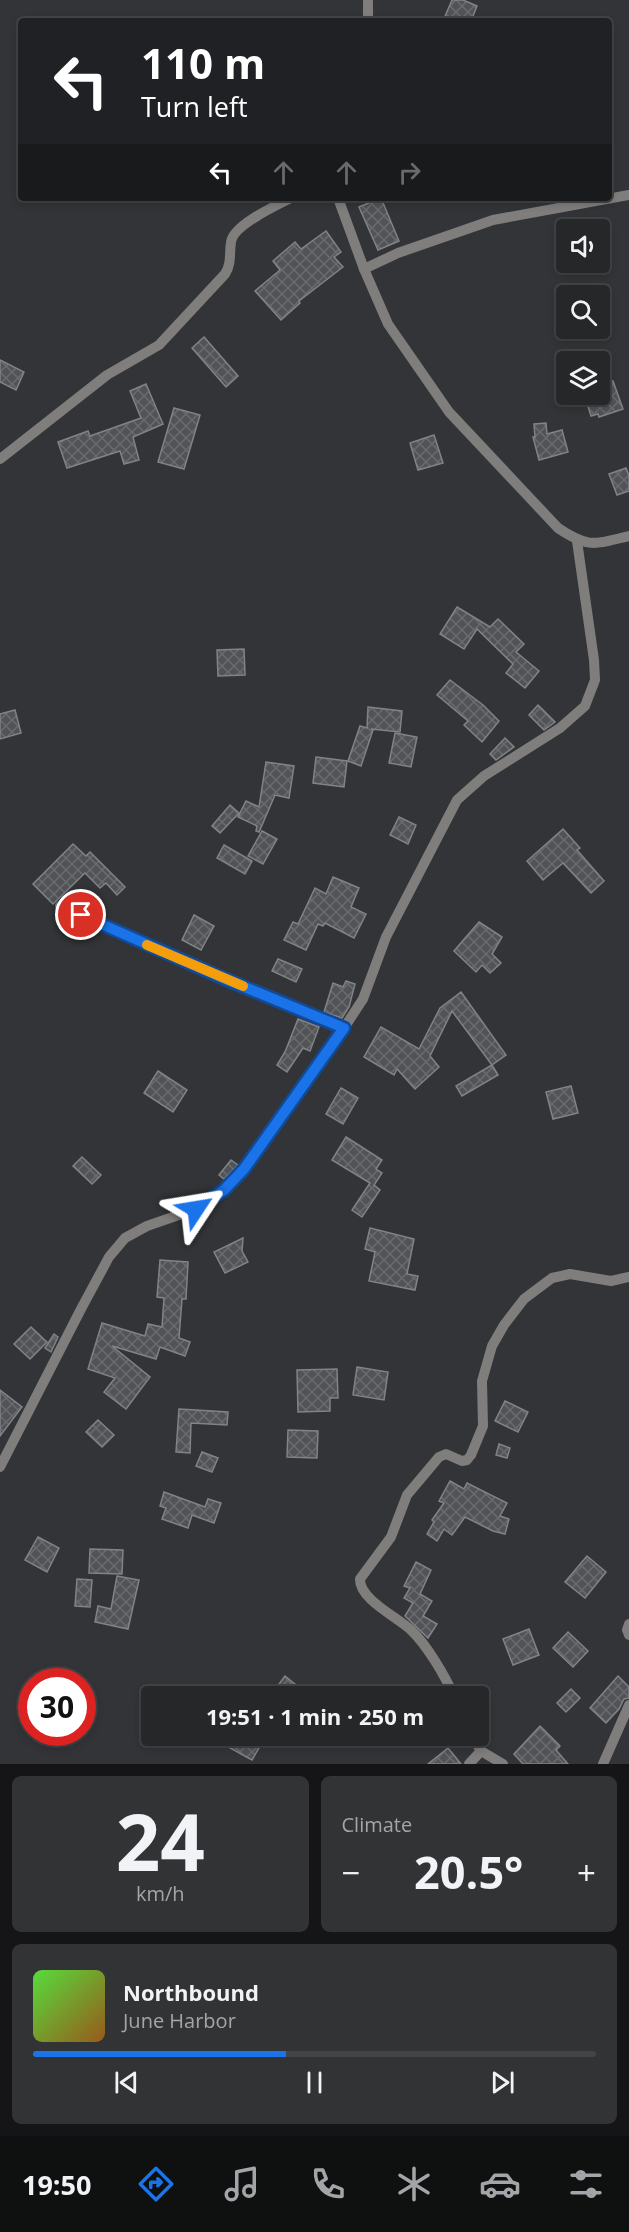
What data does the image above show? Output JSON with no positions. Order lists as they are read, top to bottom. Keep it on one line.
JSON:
{"page":{"turn":["110 m","Turn left"],"limit":"30","trip":"19:51 · 1 min · 250 m","tile":[["24","km/h"],"Climate"],"heat":["−","20.5°","+"],"song":["Northbound","June Harbor"],"tabs":"19:50"}}
